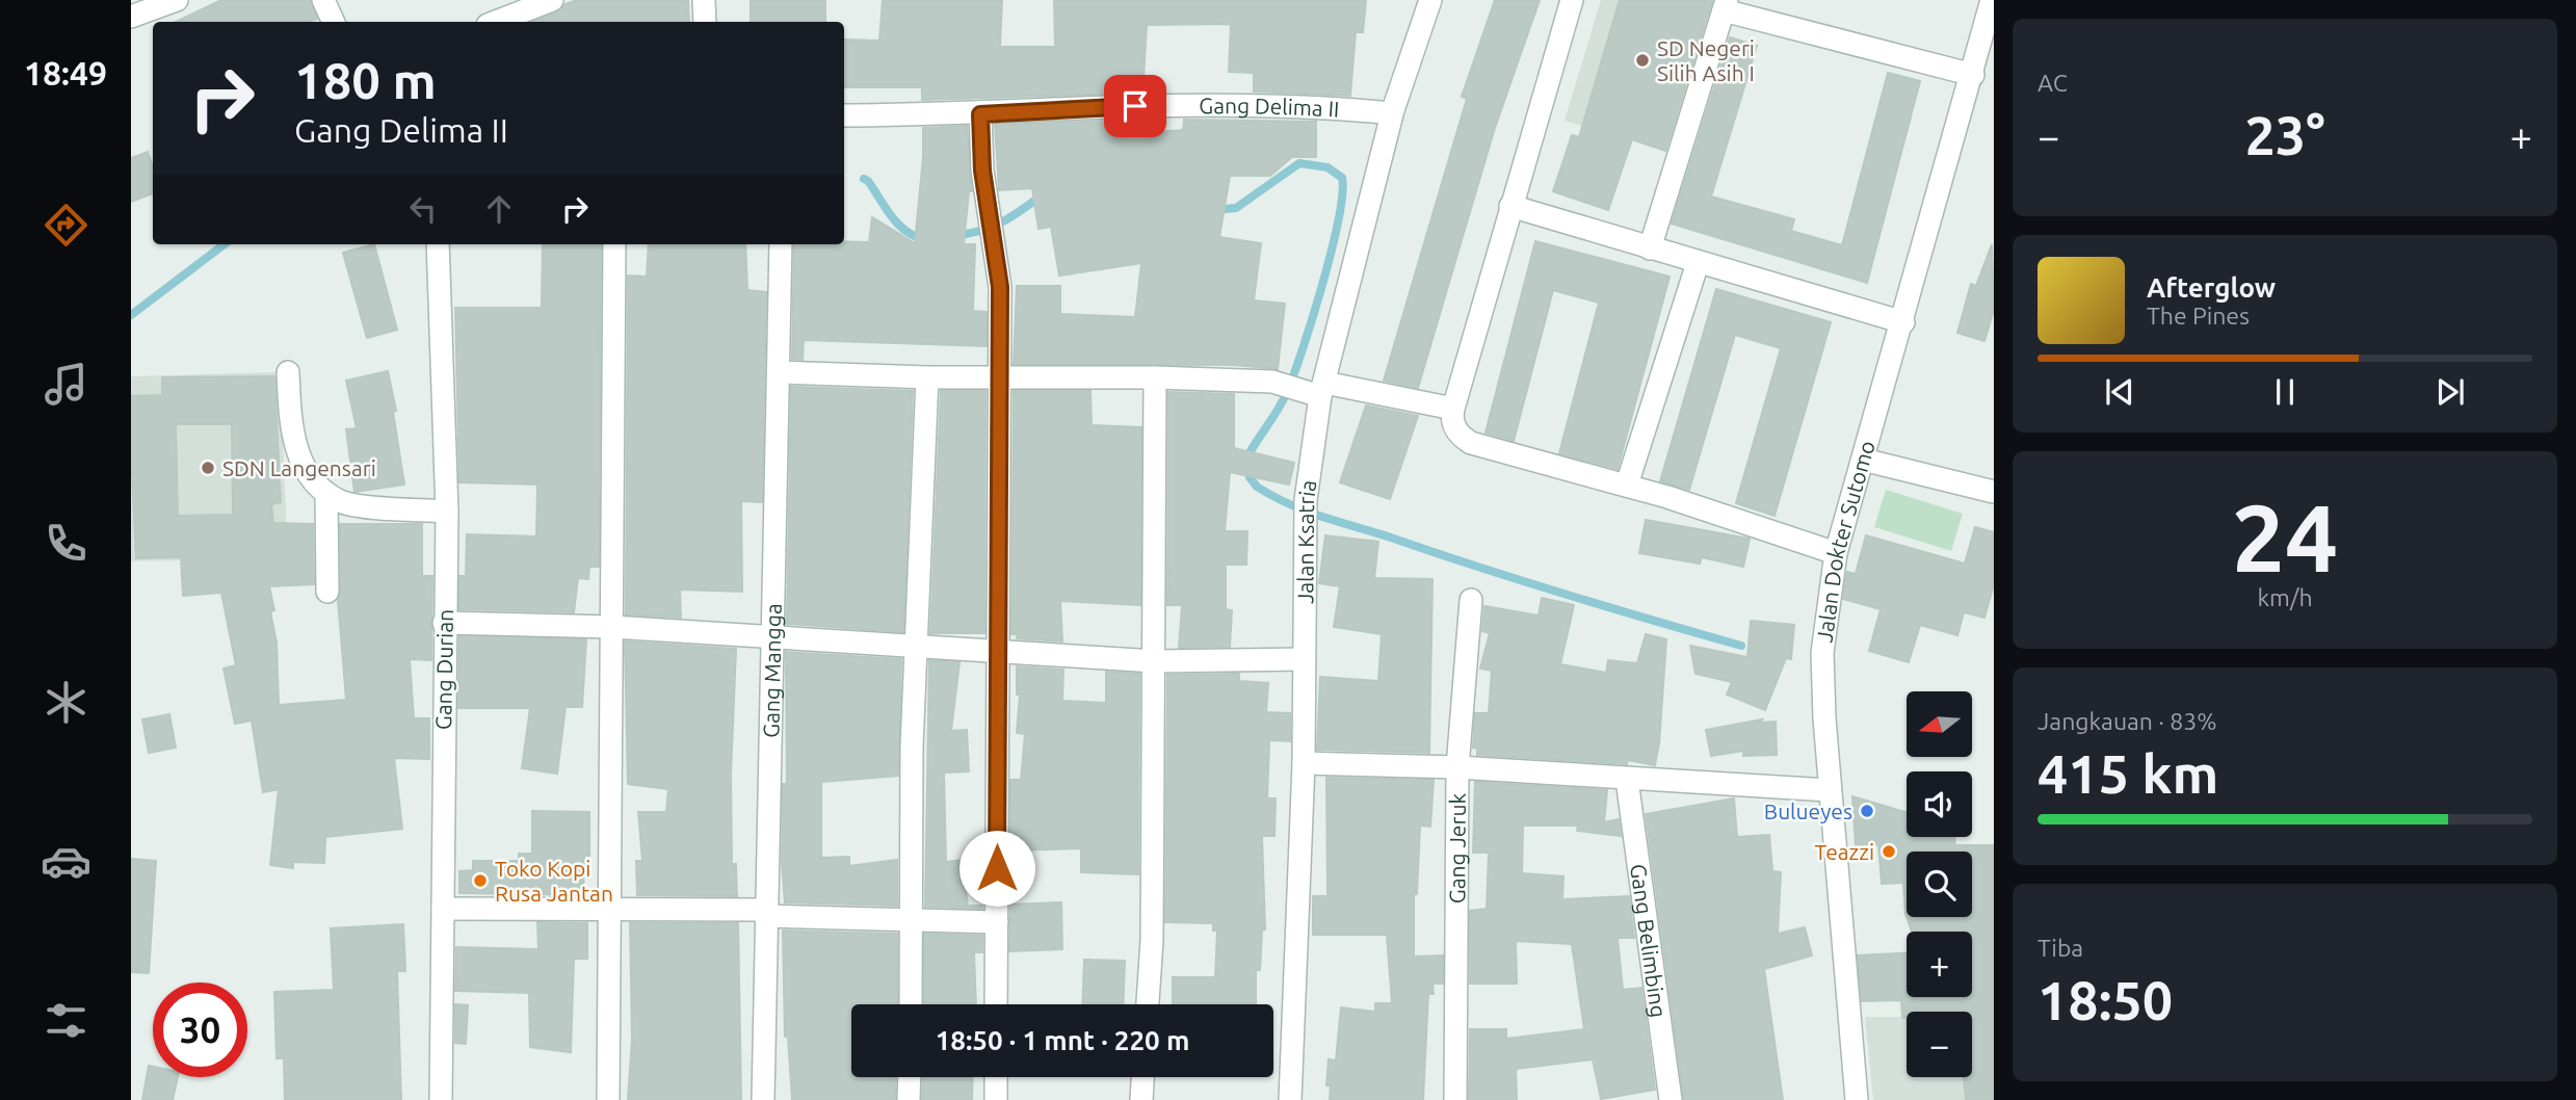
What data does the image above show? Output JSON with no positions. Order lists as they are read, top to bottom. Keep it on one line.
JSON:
{"streets":{"street":["Gang Delima II","Jalan Ksatria","Jalan Dokter Sutomo","Gang Durian","Gang Mangga","Gang Jeruk","Gang Belimbing"]},"crossings":[["Gang Delima II","Jalan Ksatria"]],"places":["SD Negeri Silih Asih I","SDN Langensari","Bulueyes","Teazzi","Toko Kopi Rusa Jantan"],"north":"left","page":{"tabs":"18:49","tile":["AC",["24","km/h"],["Jangkauan · 83%","415 km"],["Tiba","18:50"]],"turn":["180 m","Gang Delima II"],"heat":["−","23°","+"],"song":["Afterglow","The Pines"],"map_buttons":["+","−"],"limit":"30","trip":"18:50 · 1 mnt · 220 m"}}
